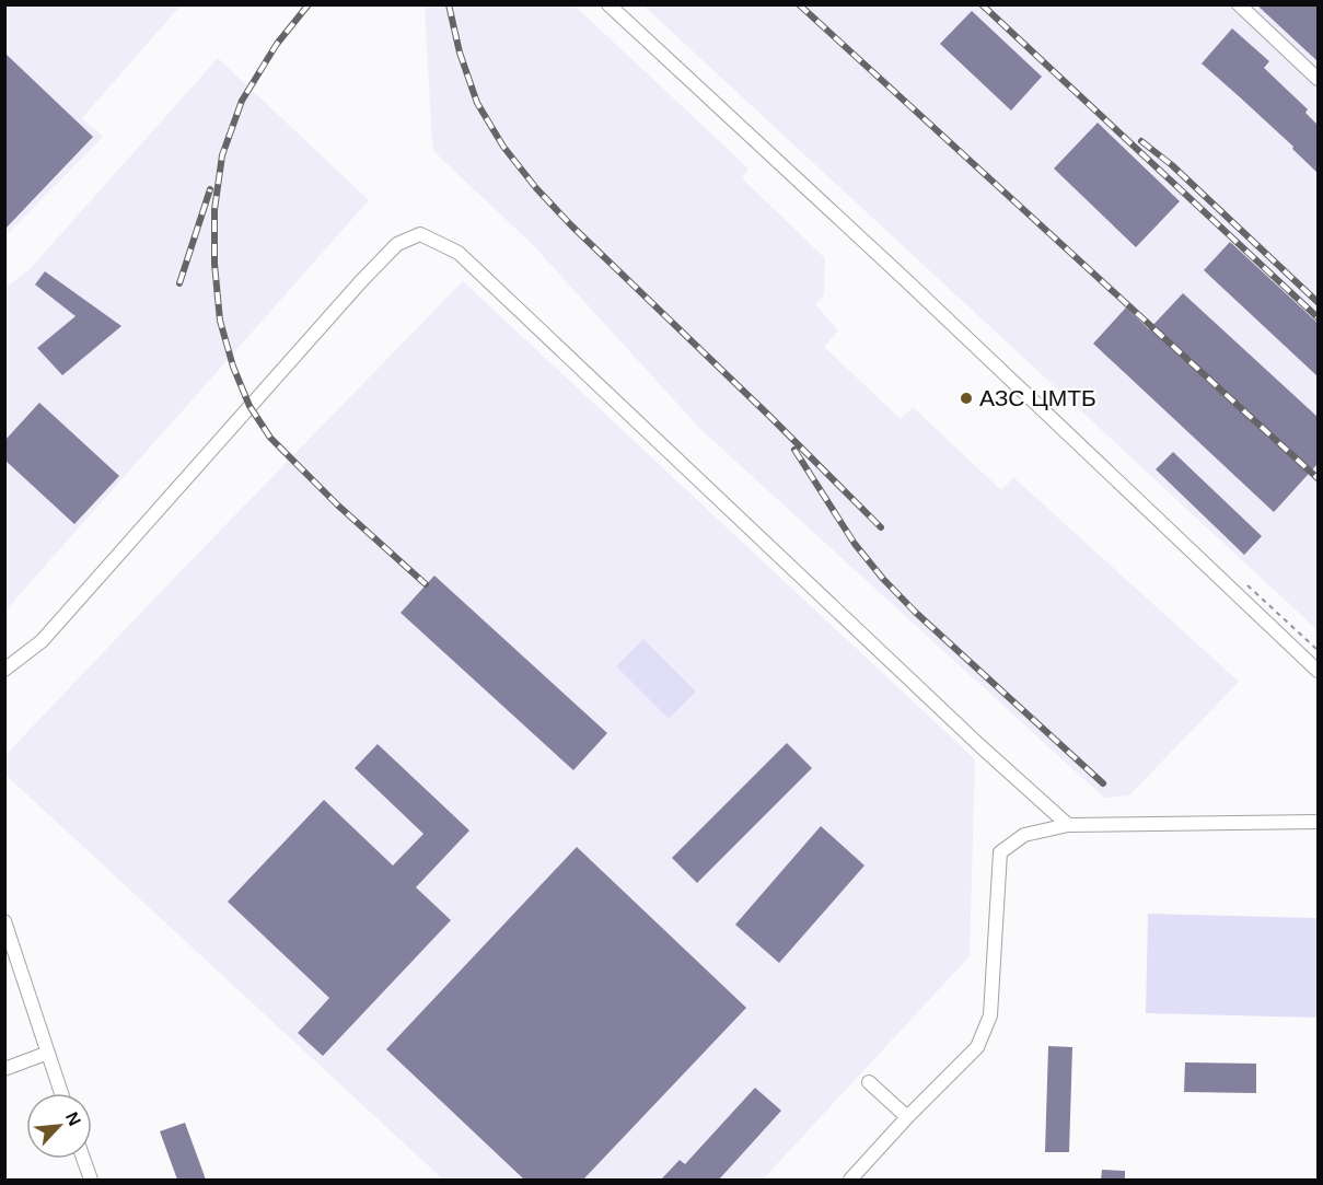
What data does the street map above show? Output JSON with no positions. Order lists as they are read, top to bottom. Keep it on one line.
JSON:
{"places":["АЗС ЦМТБ"],"north":"top right"}
